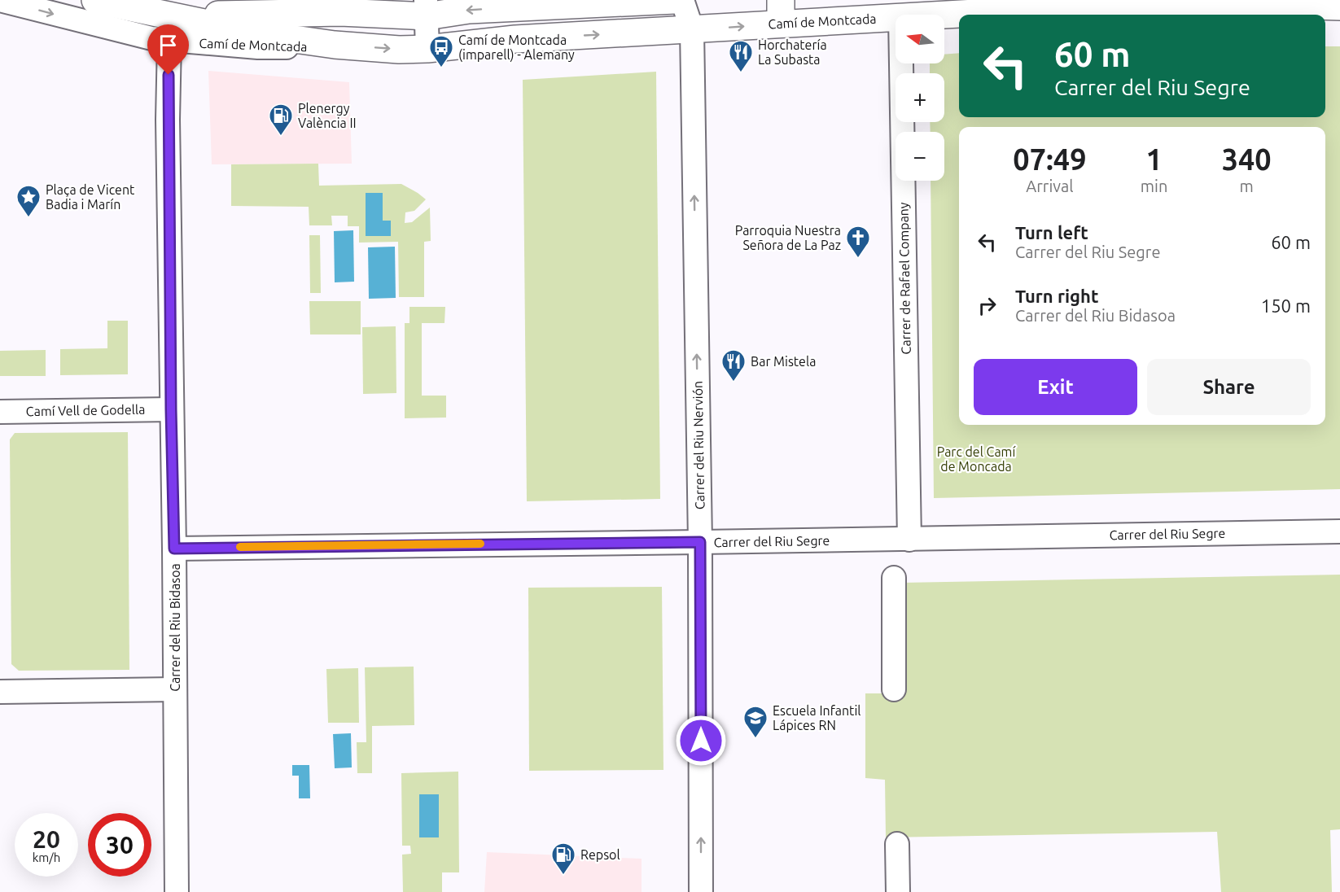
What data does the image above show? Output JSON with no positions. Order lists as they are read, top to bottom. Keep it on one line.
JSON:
{"streets":{"street":["Camí de Montcada","Carrer de Rafael Company","Camí Vell de Godella","Carrer del Riu Nervión","Carrer del Riu Segre","Carrer del Riu Bidasoa"]},"crossings":[["Camí de Montcada","Carrer del Riu Nervión"],["Camí de Montcada","Carrer del Riu Bidasoa"],["Carrer de Rafael Company","Carrer del Riu Segre"],["Camí Vell de Godella","Carrer del Riu Bidasoa"],["Carrer del Riu Nervión","Carrer del Riu Segre"],["Carrer del Riu Segre","Carrer del Riu Bidasoa"]],"one_way":["Carrer del Riu Nervión"],"parks":["Parc del Camí de Moncada"],"places":{"bus stop":["Camí de Montcada (imparell) - Alemany"],"restaurant":["Horchatería La Subasta","Bar Mistela"],"fuel station":["Plenergy València II","Repsol"],"place":["Plaça de Vicent Badia i Marín"],"church":["Parroquia Nuestra Señora de La Paz"],"school or university":["Escuela Infantil Lápices RN"]},"north":"left","page":{"map_buttons":["+","−"],"turn":["60 m","Carrer del Riu Segre"],"eta":["07:49","Arrival","1","min","340","m"],"list":[{"name":"Turn left","note":"Carrer del Riu Segre","value":"60 m"},{"name":"Turn right","note":"Carrer del Riu Bidasoa","value":"150 m"}],"buttons":["Exit","Share"],"speed":"20 km/h","limit":"30"}}
